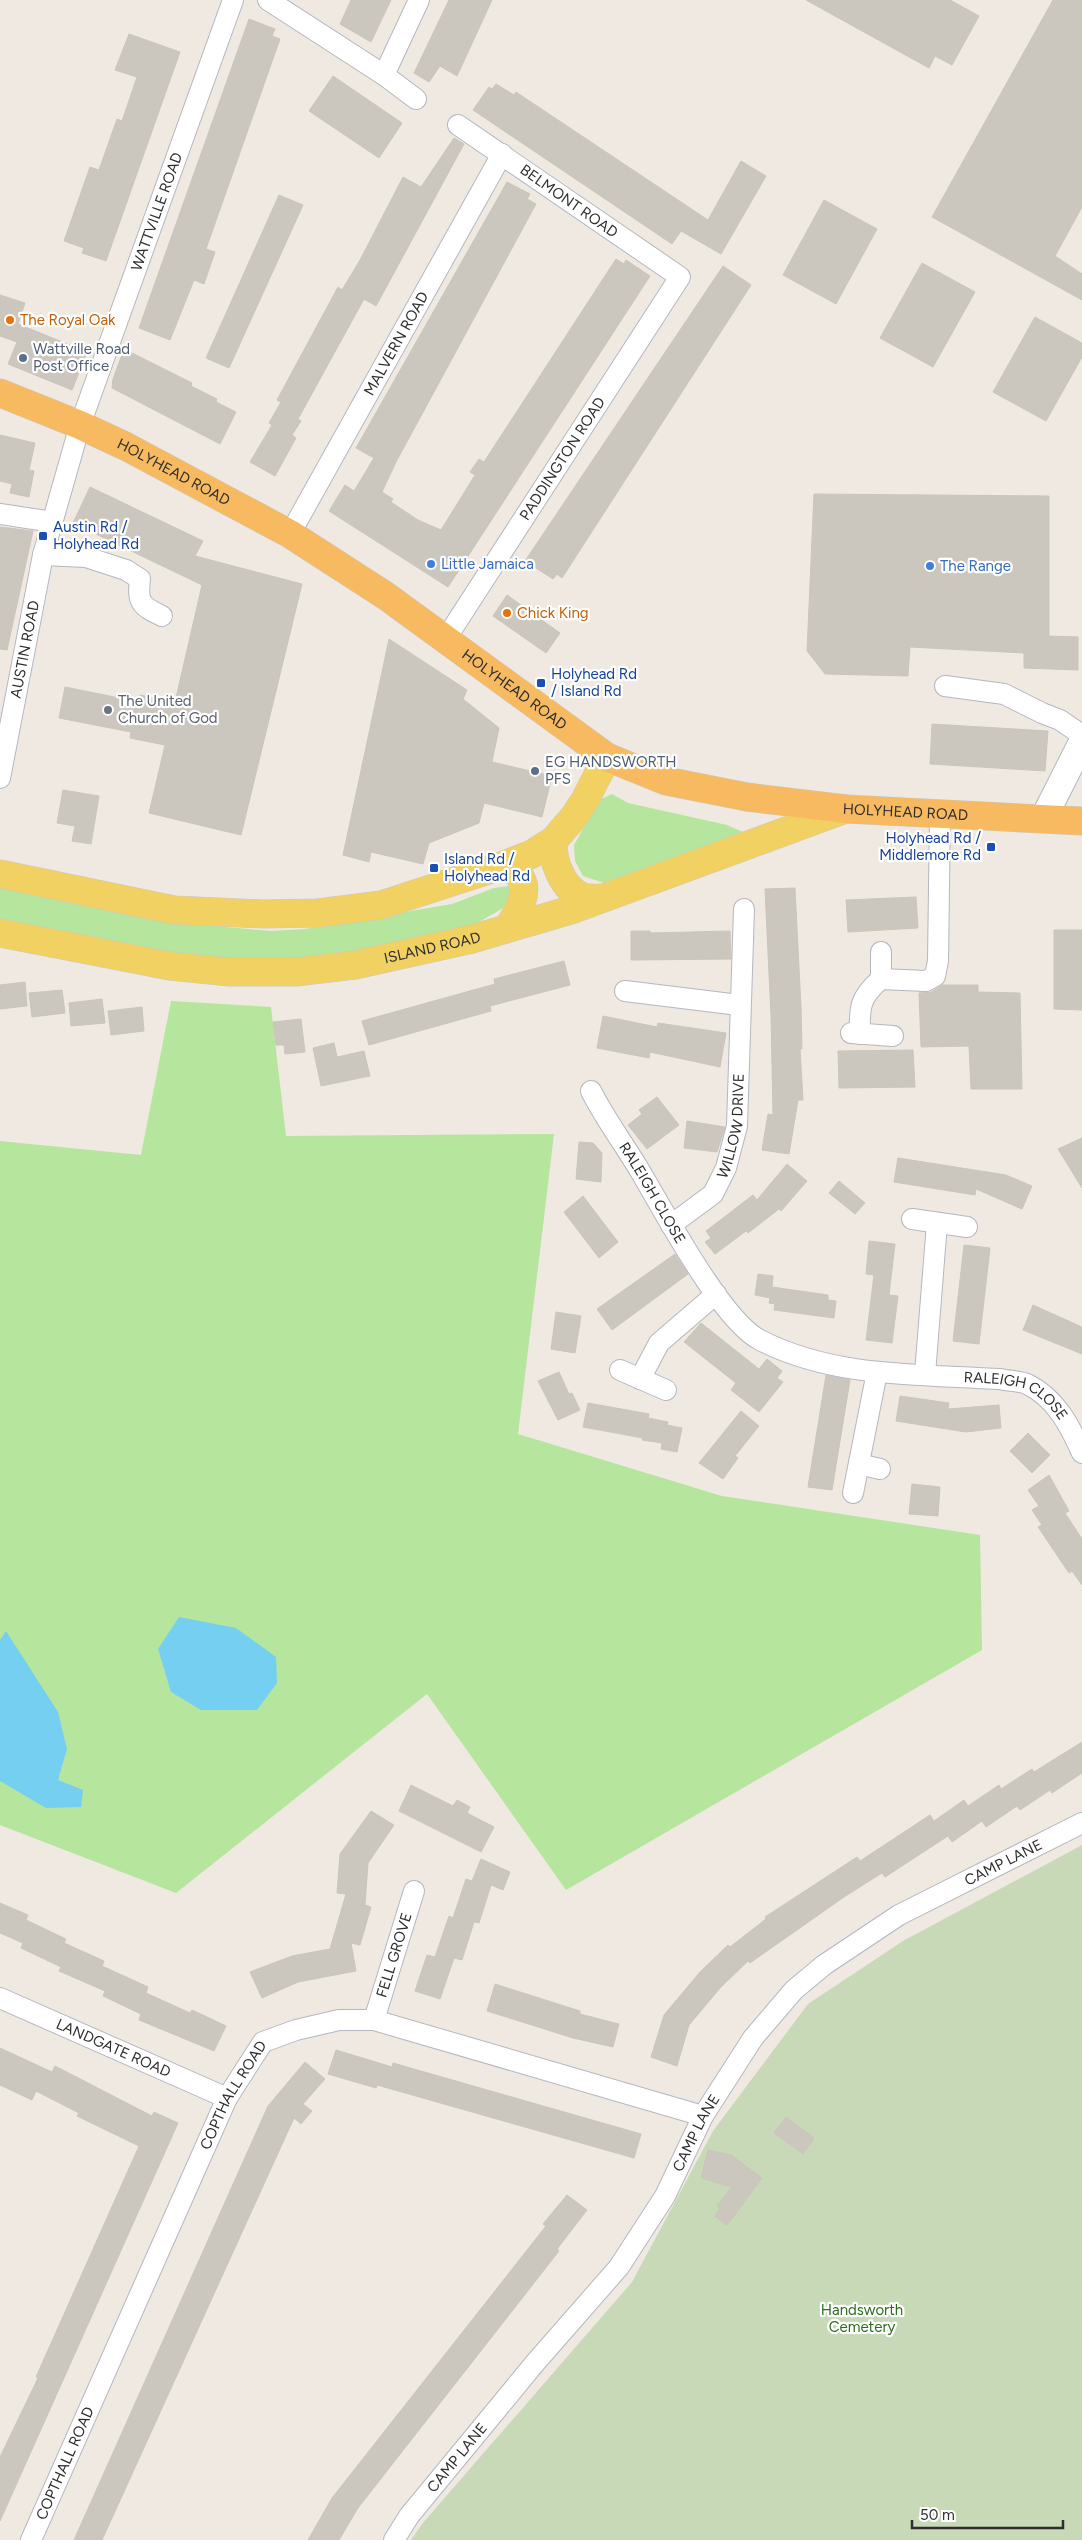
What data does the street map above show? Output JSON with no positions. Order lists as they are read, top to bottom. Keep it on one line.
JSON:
{"streets":{"highway":["HOLYHEAD ROAD"],"main road":["ISLAND ROAD"],"street":["BELMONT ROAD","WATTVILLE ROAD","MALVERN ROAD","PADDINGTON ROAD","AUSTIN ROAD","WILLOW DRIVE","RALEIGH CLOSE","CAMP LANE","FELL GROVE","LANDGATE ROAD","COPTHALL ROAD"]},"crossings":[["BELMONT ROAD","MALVERN ROAD"],["BELMONT ROAD","PADDINGTON ROAD"],["WATTVILLE ROAD","HOLYHEAD ROAD"],["WATTVILLE ROAD","AUSTIN ROAD"],["MALVERN ROAD","HOLYHEAD ROAD"],["PADDINGTON ROAD","HOLYHEAD ROAD"],["HOLYHEAD ROAD","AUSTIN ROAD"],["HOLYHEAD ROAD","ISLAND ROAD"],["WILLOW DRIVE","RALEIGH CLOSE"],["CAMP LANE","COPTHALL ROAD"],["FELL GROVE","COPTHALL ROAD"],["LANDGATE ROAD","COPTHALL ROAD"]],"parks":["Handsworth Cemetery"],"places":{"other":["The Royal Oak","Wattville Road Post Office","Little Jamaica","The Range","Chick King","The United Church of God","EG HANDSWORTH PFS"],"transit":["Austin Rd / Holyhead Rd","Holyhead Rd / Island Rd","Holyhead Rd / Middlemore Rd","Island Rd / Holyhead Rd"]},"scale_bar":"50 m"}
